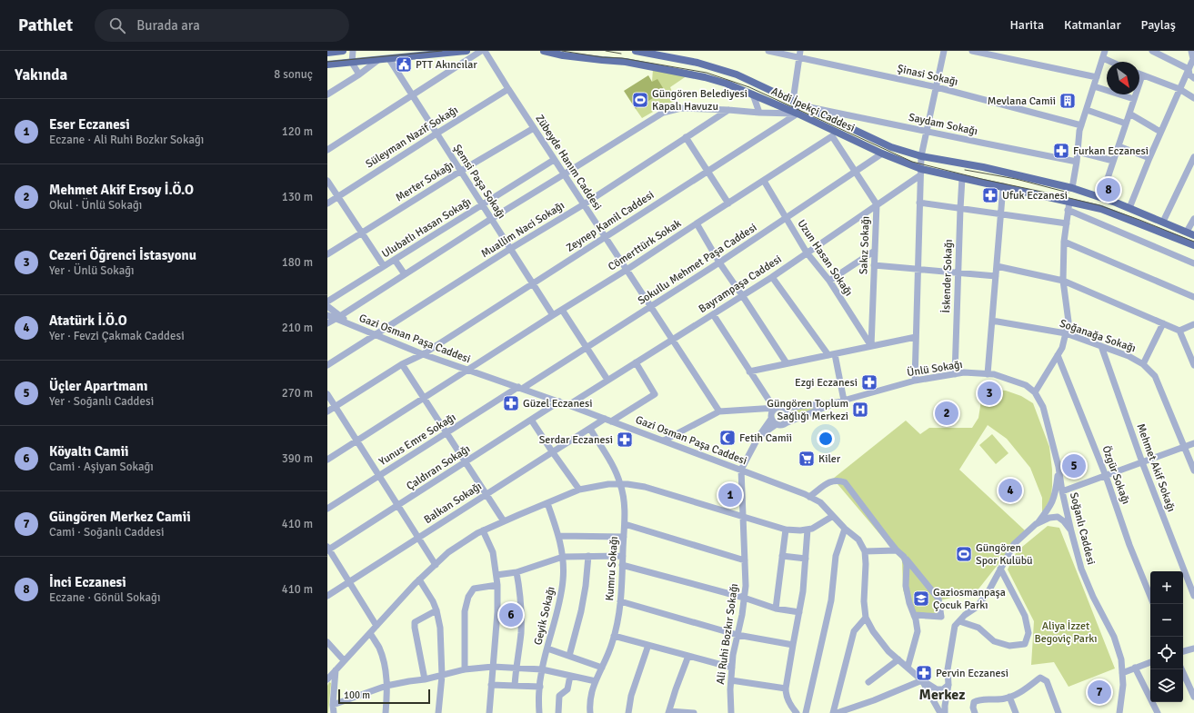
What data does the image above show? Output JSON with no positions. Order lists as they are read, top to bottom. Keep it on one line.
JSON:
{"streets":{"main road":["Abdi İpekçi Caddesi"],"street":["Şinasi Sokağı","Saydam Sokağı","Süleyman Nazif Sokağı","Zübeyde Hanım Caddesi","Merter Sokağı","Şemsi Paşa Sokağı","Zeynep Kamil Caddesi","Ulubatlı Hasan Sokağı","Muallim Naci Sokağı","Cömerttürk Sokak","Sakız Sokağı","Uzun Hasan Sokağı","Sokullu Mehmet Paşa Caddesi","İskender Sokağı","Bayrampaşa Caddesi","Soğanağa Sokağı","Gazi Osman Paşa Caddesi","Ünlü Sokağı","Yunus Emre Sokağı","Çaldıran Sokağı","Mehmet Akif Sokağı","Özgür Sokağı","Balkan Sokağı","Soğanlı Caddesi","Kumru Sokağı","Geyik Sokağı","Ali Ruhi Bozkır Sokağı"]},"crossings":[["Abdi İpekçi Caddesi","Saydam Sokağı"],["Abdi İpekçi Caddesi","Zeynep Kamil Caddesi"],["Abdi İpekçi Caddesi","Sokullu Mehmet Paşa Caddesi"],["Abdi İpekçi Caddesi","İskender Sokağı"],["Abdi İpekçi Caddesi","Bayrampaşa Caddesi"],["Süleyman Nazif Sokağı","Zübeyde Hanım Caddesi"],["Süleyman Nazif Sokağı","Şemsi Paşa Sokağı"],["Zübeyde Hanım Caddesi","Merter Sokağı"],["Zübeyde Hanım Caddesi","Zeynep Kamil Caddesi"],["Zübeyde Hanım Caddesi","Ulubatlı Hasan Sokağı"],["Zübeyde Hanım Caddesi","Muallim Naci Sokağı"],["Zübeyde Hanım Caddesi","Cömerttürk Sokak"],["Zübeyde Hanım Caddesi","Sokullu Mehmet Paşa Caddesi"],["Zübeyde Hanım Caddesi","Bayrampaşa Caddesi"],["Merter Sokağı","Şemsi Paşa Sokağı"],["Şemsi Paşa Sokağı","Zeynep Kamil Caddesi"],["Şemsi Paşa Sokağı","Ulubatlı Hasan Sokağı"],["Şemsi Paşa Sokağı","Muallim Naci Sokağı"],["Şemsi Paşa Sokağı","Cömerttürk Sokak"],["Zeynep Kamil Caddesi","Gazi Osman Paşa Caddesi"],["Muallim Naci Sokağı","Gazi Osman Paşa Caddesi"],["Cömerttürk Sokak","Sakız Sokağı"],["Cömerttürk Sokak","Uzun Hasan Sokağı"],["Cömerttürk Sokak","Gazi Osman Paşa Caddesi"],["Sakız Sokağı","Uzun Hasan Sokağı"],["Sakız Sokağı","Sokullu Mehmet Paşa Caddesi"],["Sakız Sokağı","Bayrampaşa Caddesi"],["Uzun Hasan Sokağı","Sokullu Mehmet Paşa Caddesi"],["Uzun Hasan Sokağı","Bayrampaşa Caddesi"],["Sokullu Mehmet Paşa Caddesi","Gazi Osman Paşa Caddesi"],["Sokullu Mehmet Paşa Caddesi","Yunus Emre Sokağı"],["İskender Sokağı","Ünlü Sokağı"],["Bayrampaşa Caddesi","Gazi Osman Paşa Caddesi"],["Bayrampaşa Caddesi","Balkan Sokağı"],["Soğanağa Sokağı","Mehmet Akif Sokağı"],["Gazi Osman Paşa Caddesi","Yunus Emre Sokağı"],["Gazi Osman Paşa Caddesi","Çaldıran Sokağı"],["Gazi Osman Paşa Caddesi","Balkan Sokağı"],["Gazi Osman Paşa Caddesi","Ali Ruhi Bozkır Sokağı"],["Ünlü Sokağı","Soğanlı Caddesi"],["Balkan Sokağı","Kumru Sokağı"]],"districts":["Merkez"],"parks":["Aliya İzzet Begoviç Parkı"],"places":{"public building":["PTT Akıncılar"],"sports":["Güngören Belediyesi Kapalı Havuzu","Güngören Spor Kulübü"],"building":["Mevlana Camii"],"pharmacy":["Furkan Eczanesi","Ufuk Eczanesi","Ezgi Eczanesi","Güzel Eczanesi","Serdar Eczanesi","Pervin Eczanesi"],"hospital":["Güngören Toplum Sağlığı Merkezi"],"mosque":["Fetih Camii"],"supermarket":["Kiler"],"school or university":["Gaziosmanpaşa Çocuk Parkı"]},"scale_bar":"100 m","north":"bottom right","page":{"header":"Pathlet","search":"Burada ara","nav":["Harita","Katmanlar","Paylaş"],"heading":["Yakında","8 sonuç"],"list":[{"mark":"1","name":"Eser Eczanesi","note":"Eczane · Ali Ruhi Bozkır Sokağı","value":"120 m"},{"mark":"2","name":"Mehmet Akif Ersoy İ.Ö.O","note":"Okul · Ünlü Sokağı","value":"130 m"},{"mark":"3","name":"Cezeri Öğrenci İstasyonu","note":"Yer · Ünlü Sokağı","value":"180 m"},{"mark":"4","name":"Atatürk İ.Ö.O","note":"Yer · Fevzi Çakmak Caddesi","value":"210 m"},{"mark":"5","name":"Üçler Apartmanı","note":"Yer · Soğanlı Caddesi","value":"270 m"},{"mark":"6","name":"Köyaltı Camii","note":"Cami · Aşiyan Sokağı","value":"390 m"},{"mark":"7","name":"Güngören Merkez Camii","note":"Cami · Soğanlı Caddesi","value":"410 m"},{"mark":"8","name":"İnci Eczanesi","note":"Eczane · Gönül Sokağı","value":"410 m"}],"pins":["8","3","2","5","4","1","6","7"],"map_buttons":["+","−"],"scale":"100 m"}}
